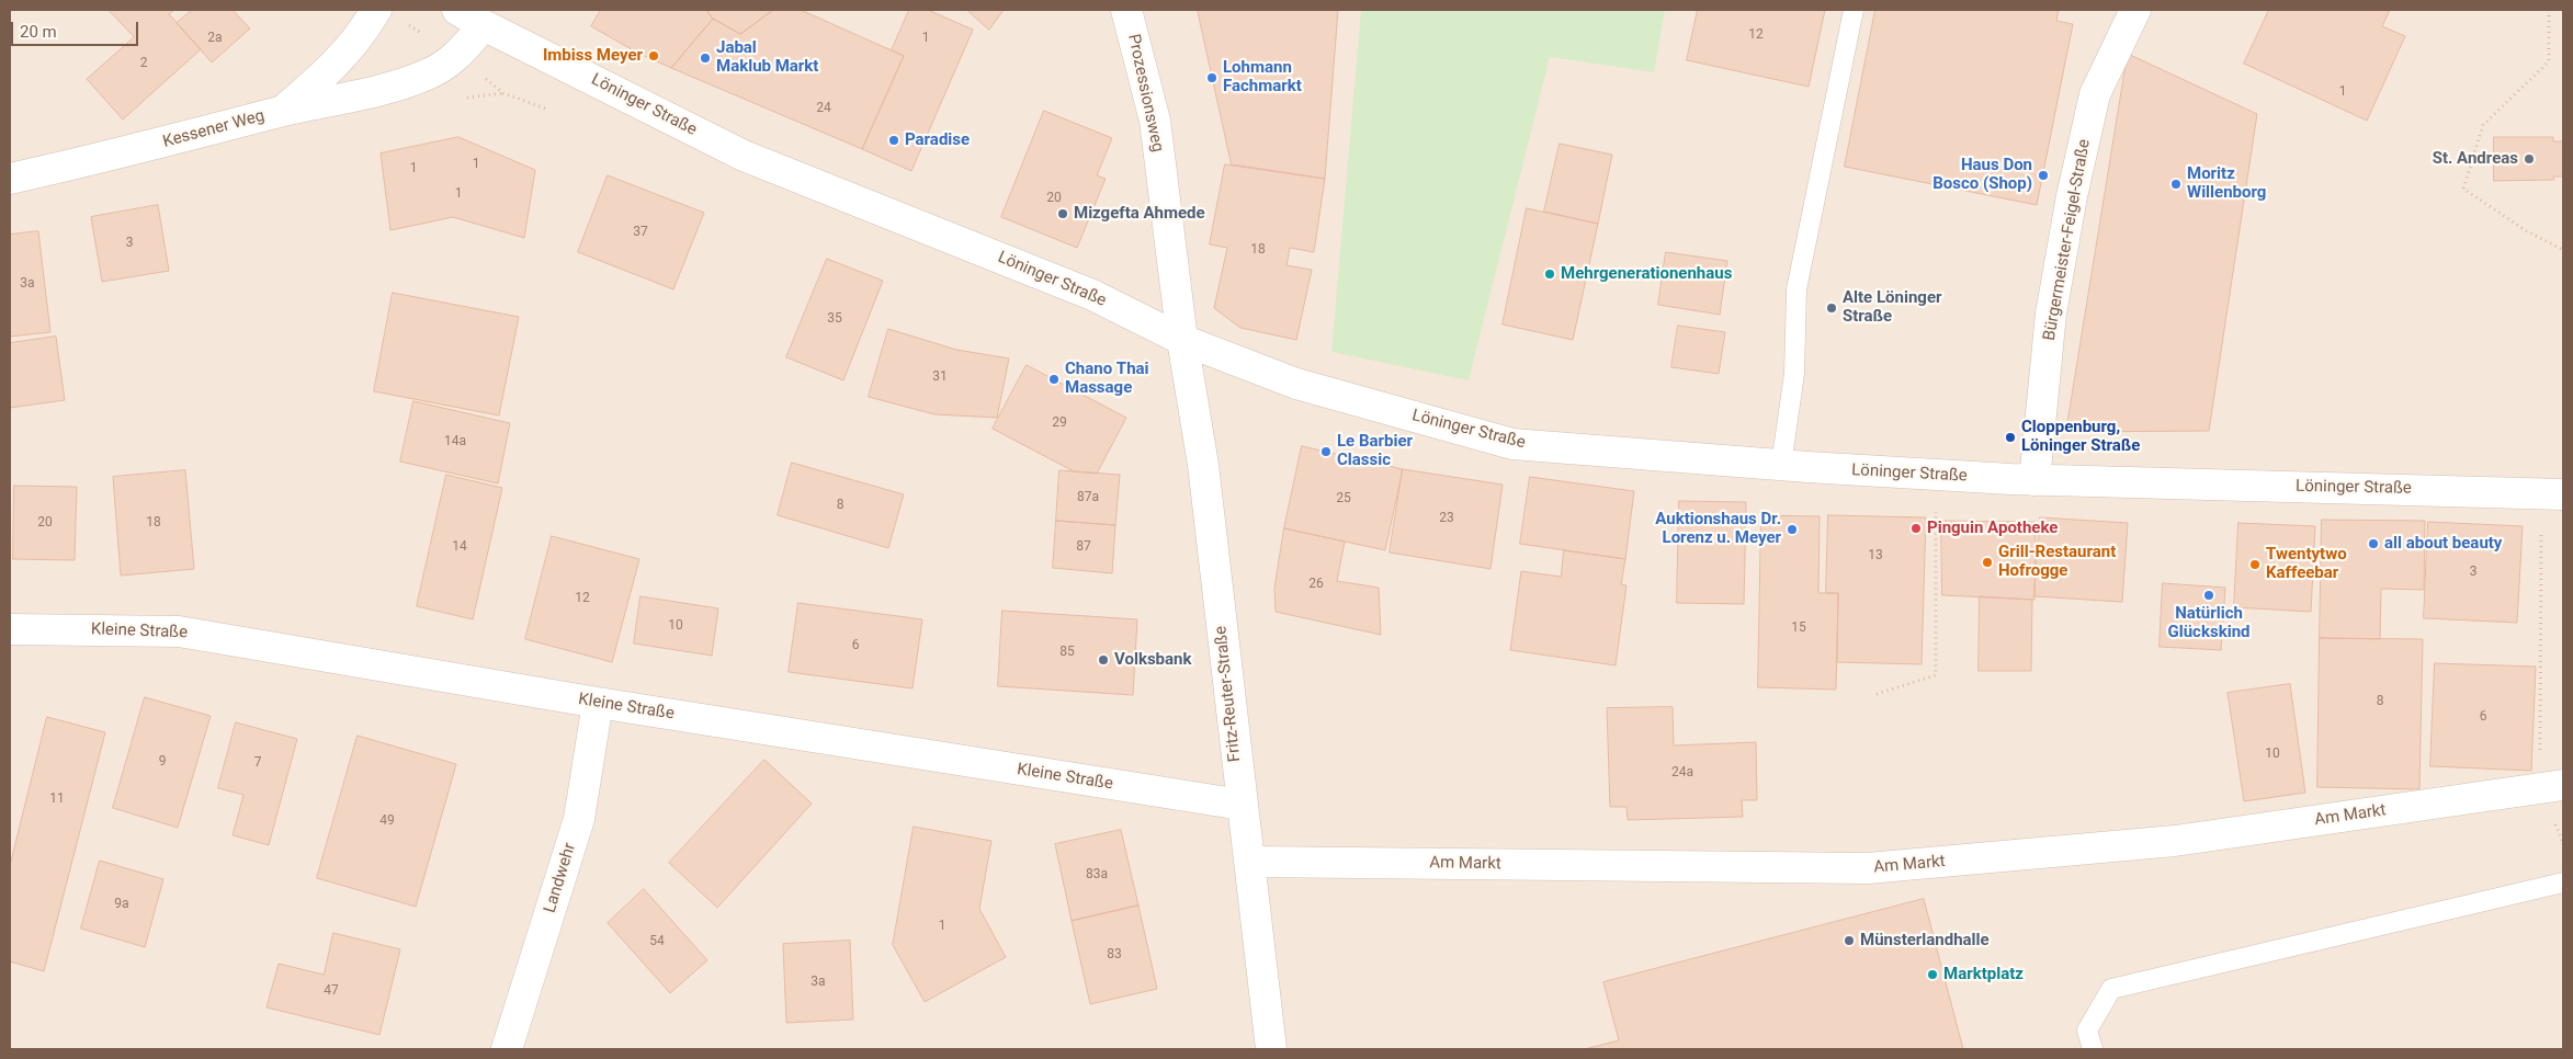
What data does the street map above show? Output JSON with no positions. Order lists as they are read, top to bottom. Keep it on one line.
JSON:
{"streets":{"street":["Prozessionsweg","Löninger Straße","Kessener Weg","Bürgermeister-Feigel-Straße","Kleine Straße","Fritz-Reuter-Straße","Am Markt","Landwehr"]},"crossings":[["Prozessionsweg","Löninger Straße"],["Prozessionsweg","Fritz-Reuter-Straße"],["Löninger Straße","Bürgermeister-Feigel-Straße"],["Löninger Straße","Fritz-Reuter-Straße"],["Kleine Straße","Fritz-Reuter-Straße"],["Kleine Straße","Landwehr"],["Fritz-Reuter-Straße","Am Markt"]],"places":["Imbiss Meyer","Jabal Maklub Markt","Lohmann Fachmarkt","Paradise","St. Andreas","Haus Don Bosco (Shop)","Moritz Willenborg","Mizgefta Ahmede","Mehrgenerationenhaus","Alte Löninger Straße","Chano Thai Massage","Cloppenburg, Löninger Straße","Le Barbier Classic","Pinguin Apotheke","Auktionshaus Dr. Lorenz u. Meyer","all about beauty","Grill-Restaurant Hofrogge","Twentytwo Kaffeebar","Natürlich Glückskind","Volksbank","Münsterlandhalle","Marktplatz"],"house_numbers":["12","2a","1","2","1","24","1","1","1","20","37","3","18","3a","35","31","29","14a","87a","25","8","23","20","18","14","87","13","3","26","12","10","15","6","85","8","6","10","9","7","24a","11","49","83a","9a","1","54","83","3a","47"],"scale_bar":"20 m"}
